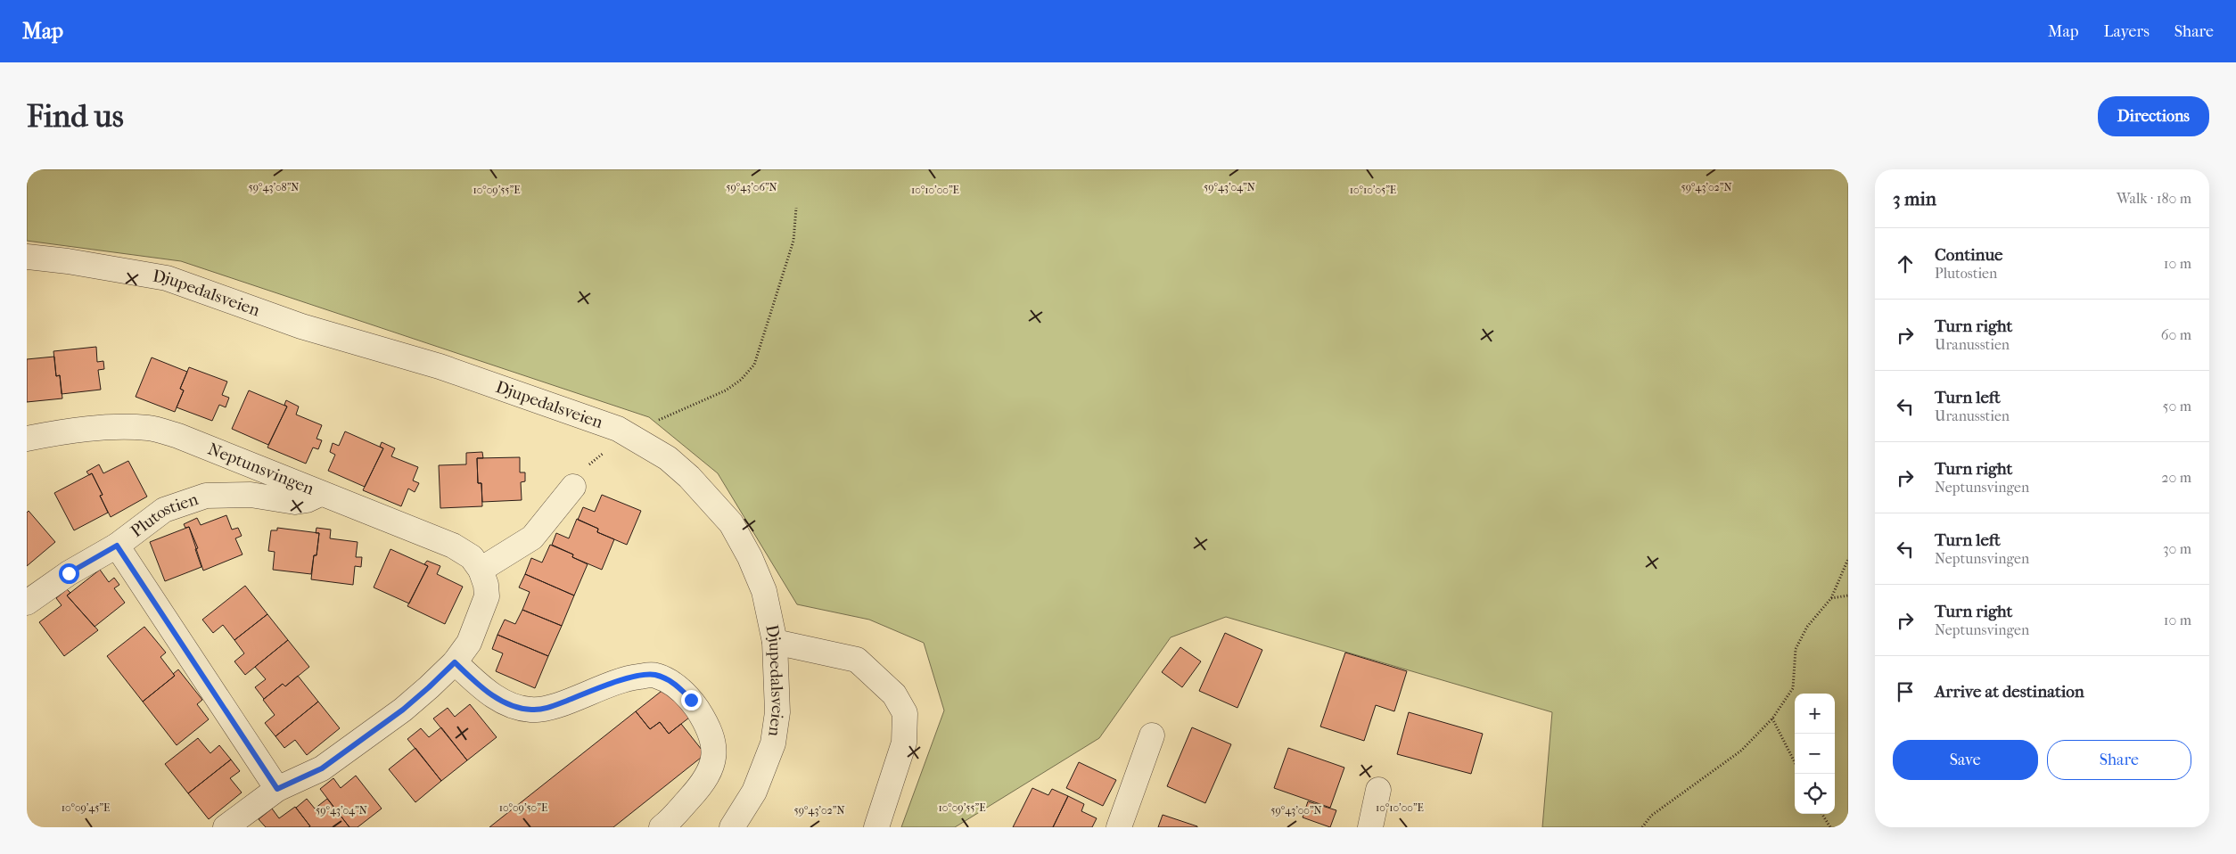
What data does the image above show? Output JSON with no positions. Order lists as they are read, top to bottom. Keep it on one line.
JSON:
{"streets":{"street":["Djupedalsveien","Neptunsvingen","Plutostien"]},"crossings":[["Neptunsvingen","Plutostien"]],"page":{"header":"Map","nav":["Map","Layers","Share"],"buttons":["Directions",["Save","Share"]],"title":"Find us","heading":["3 min","Walk · 180 m"],"list":[["Continue","Plutostien","10 m"],["Turn right","Uranusstien","60 m"],["Turn left","Uranusstien","50 m"],["Turn right","Neptunsvingen","20 m"],["Turn left","Neptunsvingen","30 m"],["Turn right","Neptunsvingen","10 m"],"Arrive at destination"],"map_buttons":["+","−"]},"coordinates":["59°43'08\"N","59°43'06\"N","59°43'04\"N","59°43'02\"N","10°09'55\"E","10°10'00\"E","10°10'05\"E","10°09'45\"E","10°09'50\"E","59°43'00\"N"]}
